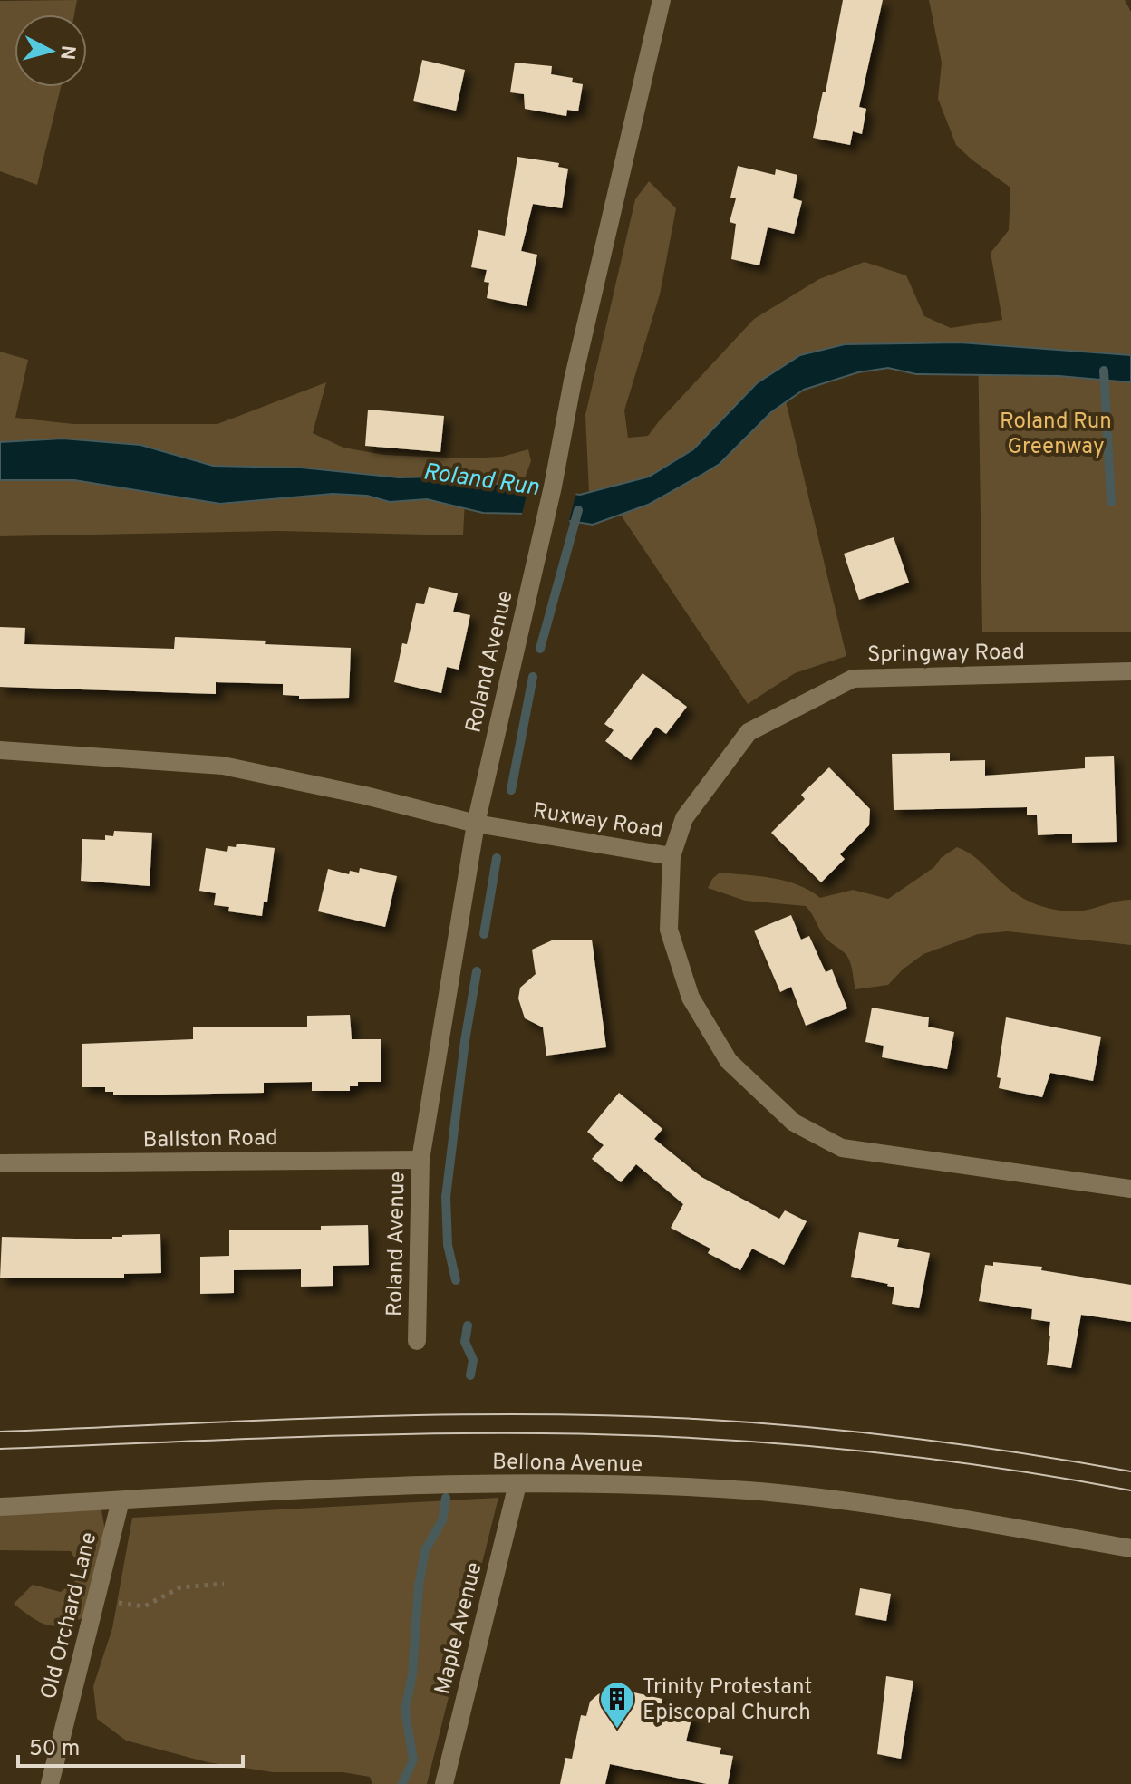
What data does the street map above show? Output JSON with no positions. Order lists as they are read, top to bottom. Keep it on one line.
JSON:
{"streets":{"street":["Springway Road","Roland Avenue","Ruxway Road","Ballston Road","Bellona Avenue","Old Orchard Lane","Maple Avenue"]},"crossings":[["Springway Road","Ruxway Road"],["Roland Avenue","Ruxway Road"],["Roland Avenue","Ballston Road"],["Bellona Avenue","Old Orchard Lane"],["Bellona Avenue","Maple Avenue"]],"water":["Roland Run"],"parks":["Roland Run Greenway"],"places":{"building":["Trinity Protestant Episcopal Church"]},"scale_bar":"50 m","north":"right"}
